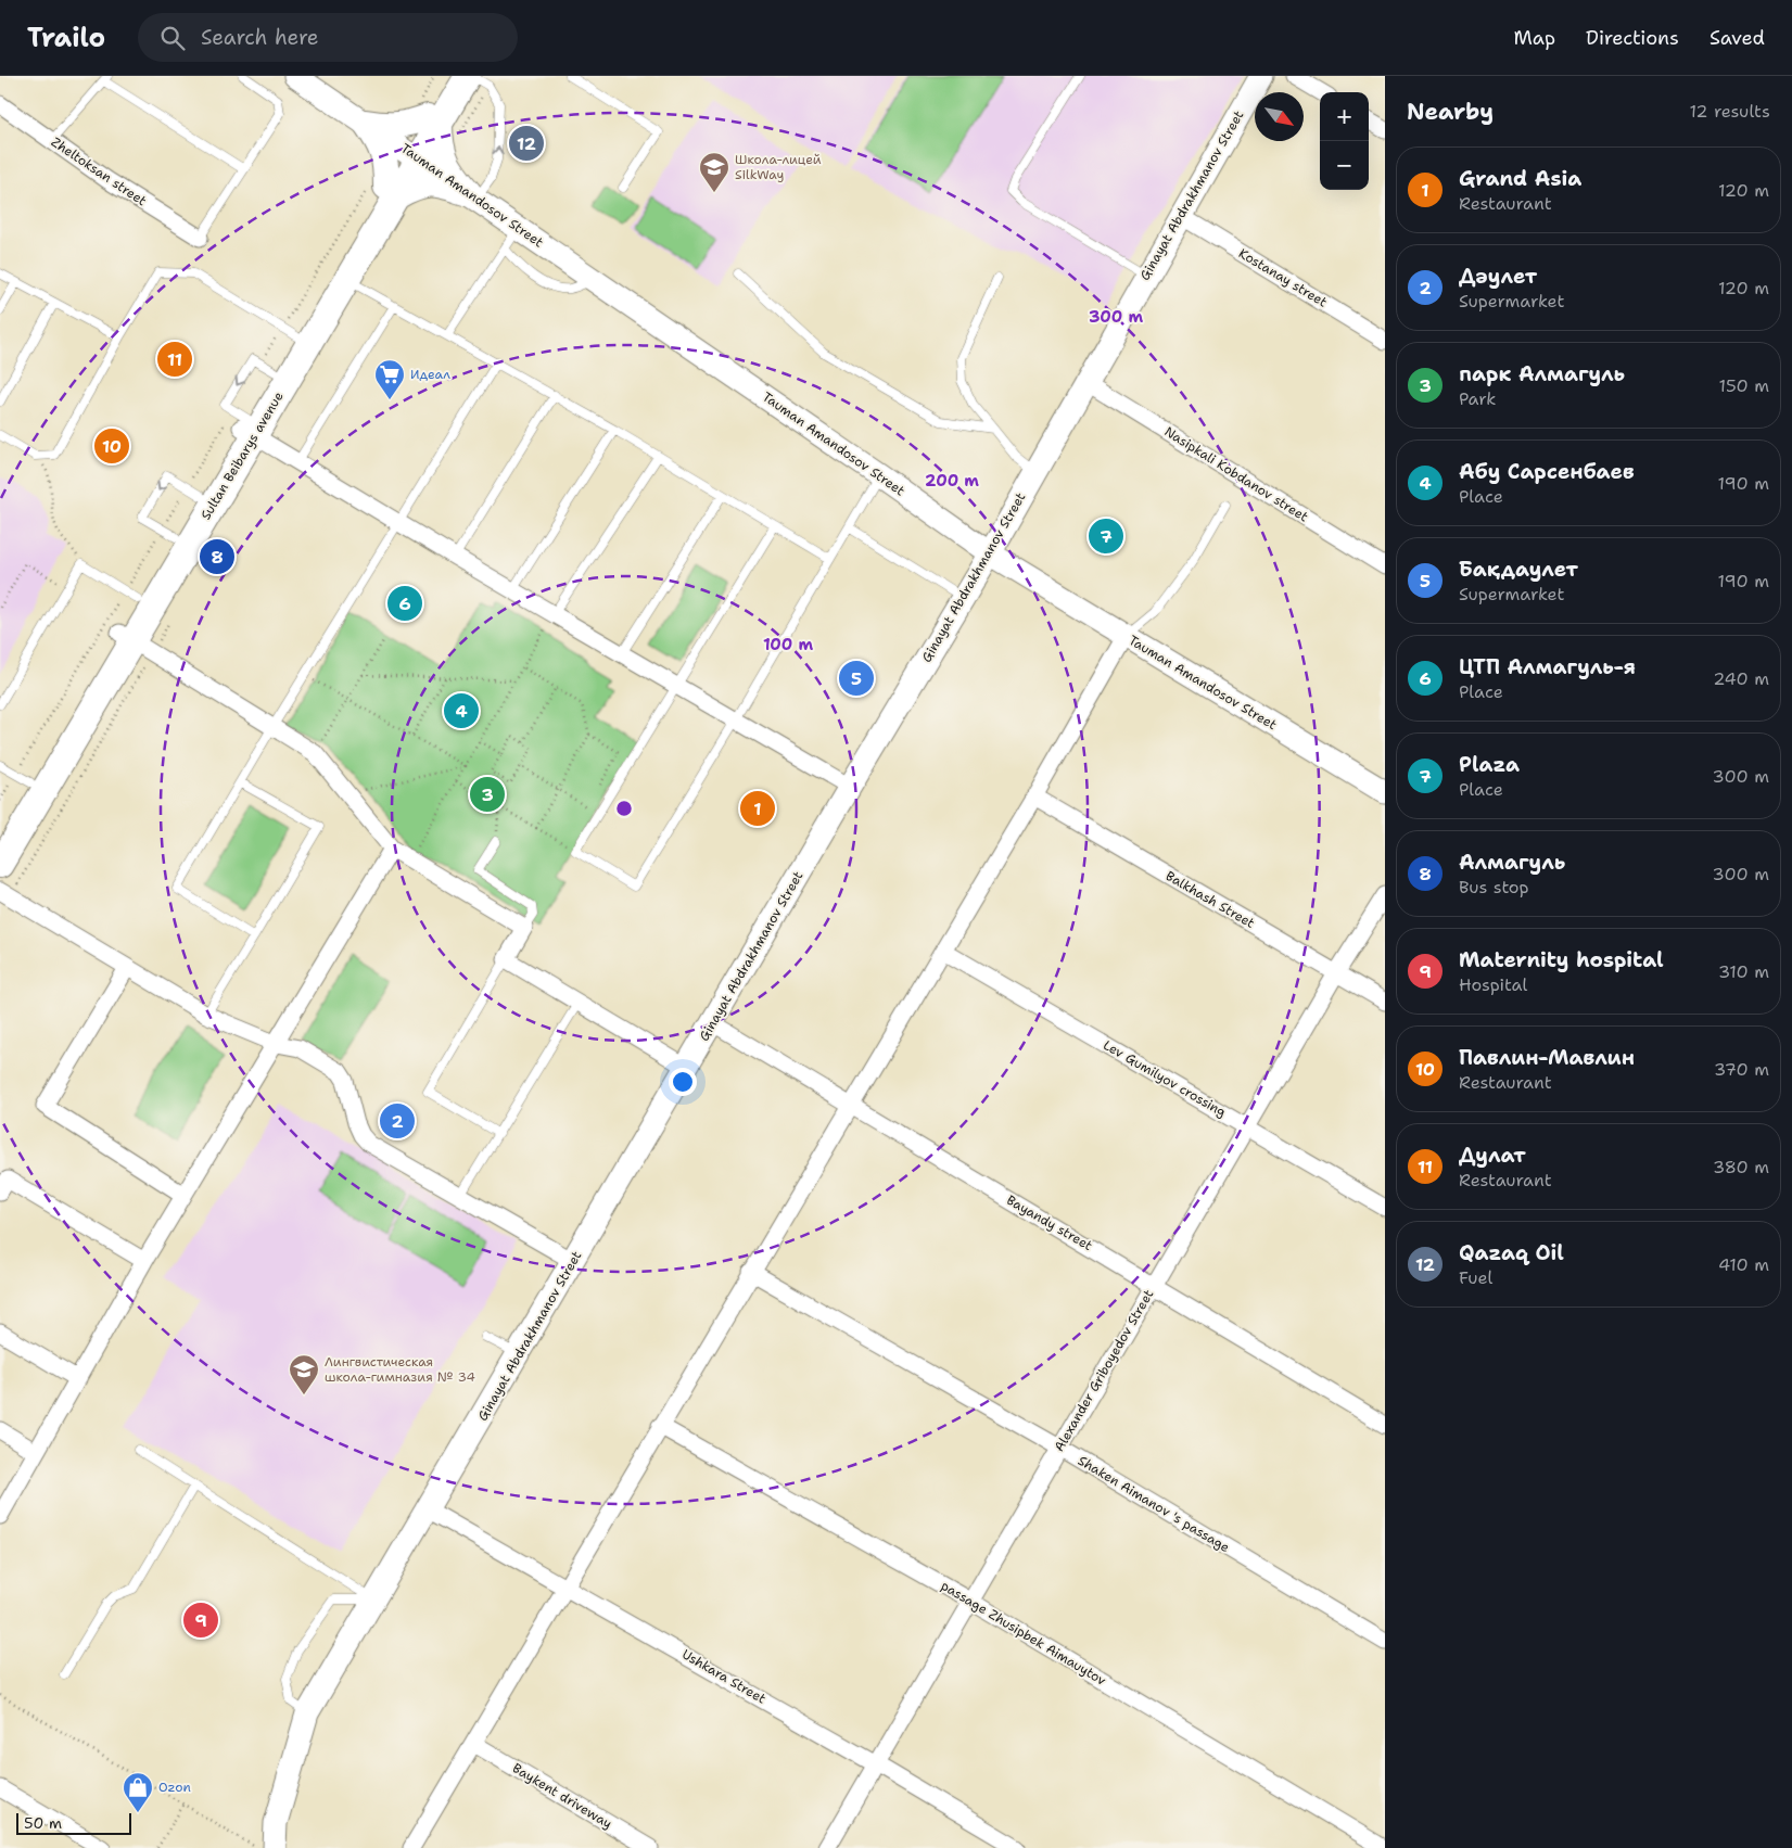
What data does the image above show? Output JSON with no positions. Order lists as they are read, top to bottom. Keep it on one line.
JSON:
{"streets":{"main road":["Sultan Beibarys avenue"],"street":["Zheltoksan street","Tauman Amandosov Street","Ginayat Abdrakhmanov Street","Kostanay street","Nasipkali Kobdanov street","Balkhash Street","Lev Gumilyov crossing","Bayandy street","Alexander Griboyedov Street","Shaken Aimanov 's passage","passage Zhusipbek Aimauytov","Ushkara Street","Baykent driveway"]},"crossings":[["Tauman Amandosov Street","Ginayat Abdrakhmanov Street"],["Tauman Amandosov Street","Sultan Beibarys avenue"],["Ginayat Abdrakhmanov Street","Kostanay street"],["Ginayat Abdrakhmanov Street","Nasipkali Kobdanov street"],["Ginayat Abdrakhmanov Street","Bayandy street"],["Ginayat Abdrakhmanov Street","Ushkara Street"],["Balkhash Street","Alexander Griboyedov Street"],["Lev Gumilyov crossing","Alexander Griboyedov Street"],["Bayandy street","Alexander Griboyedov Street"],["Alexander Griboyedov Street","Shaken Aimanov 's passage"],["Alexander Griboyedov Street","passage Zhusipbek Aimauytov"],["Alexander Griboyedov Street","Ushkara Street"]],"places":{"school or university":["Школа-лицей SilkWay","Лингвистическая школа-гимназия № 34"],"supermarket":["Идеал"],"shop":["Ozon"]},"scale_bar":"50 m","north":"bottom right","page":{"header":"Trailo","search":"Search here","nav":["Map","Directions","Saved"],"heading":["Nearby","12 results"],"map_buttons":["+","−"],"pins":["12","11","10","7","8","6","5","4","3","1","2","9"],"list":[{"mark":"1","name":"Grand Asia","note":"Restaurant","value":"120 m"},{"mark":"2","name":"Дәулет","note":"Supermarket","value":"120 m"},{"mark":"3","name":"парк Алмагуль","note":"Park","value":"150 m"},{"mark":"4","name":"Абу Сарсенбаев","note":"Place","value":"190 m"},{"mark":"5","name":"Бақдаулет","note":"Supermarket","value":"190 m"},{"mark":"6","name":"ЦТП Алмагуль-я","note":"Place","value":"240 m"},{"mark":"7","name":"Plaza","note":"Place","value":"300 m"},{"mark":"8","name":"Алмагуль","note":"Bus stop","value":"300 m"},{"mark":"9","name":"Maternity hospital","note":"Hospital","value":"310 m"},{"mark":"10","name":"Павлин-Мавлин","note":"Restaurant","value":"370 m"},{"mark":"11","name":"Дулат","note":"Restaurant","value":"380 m"},{"mark":"12","name":"Qazaq Oil","note":"Fuel","value":"410 m"}],"scale":"50 m"},"rings":["300 m","200 m","100 m"]}
